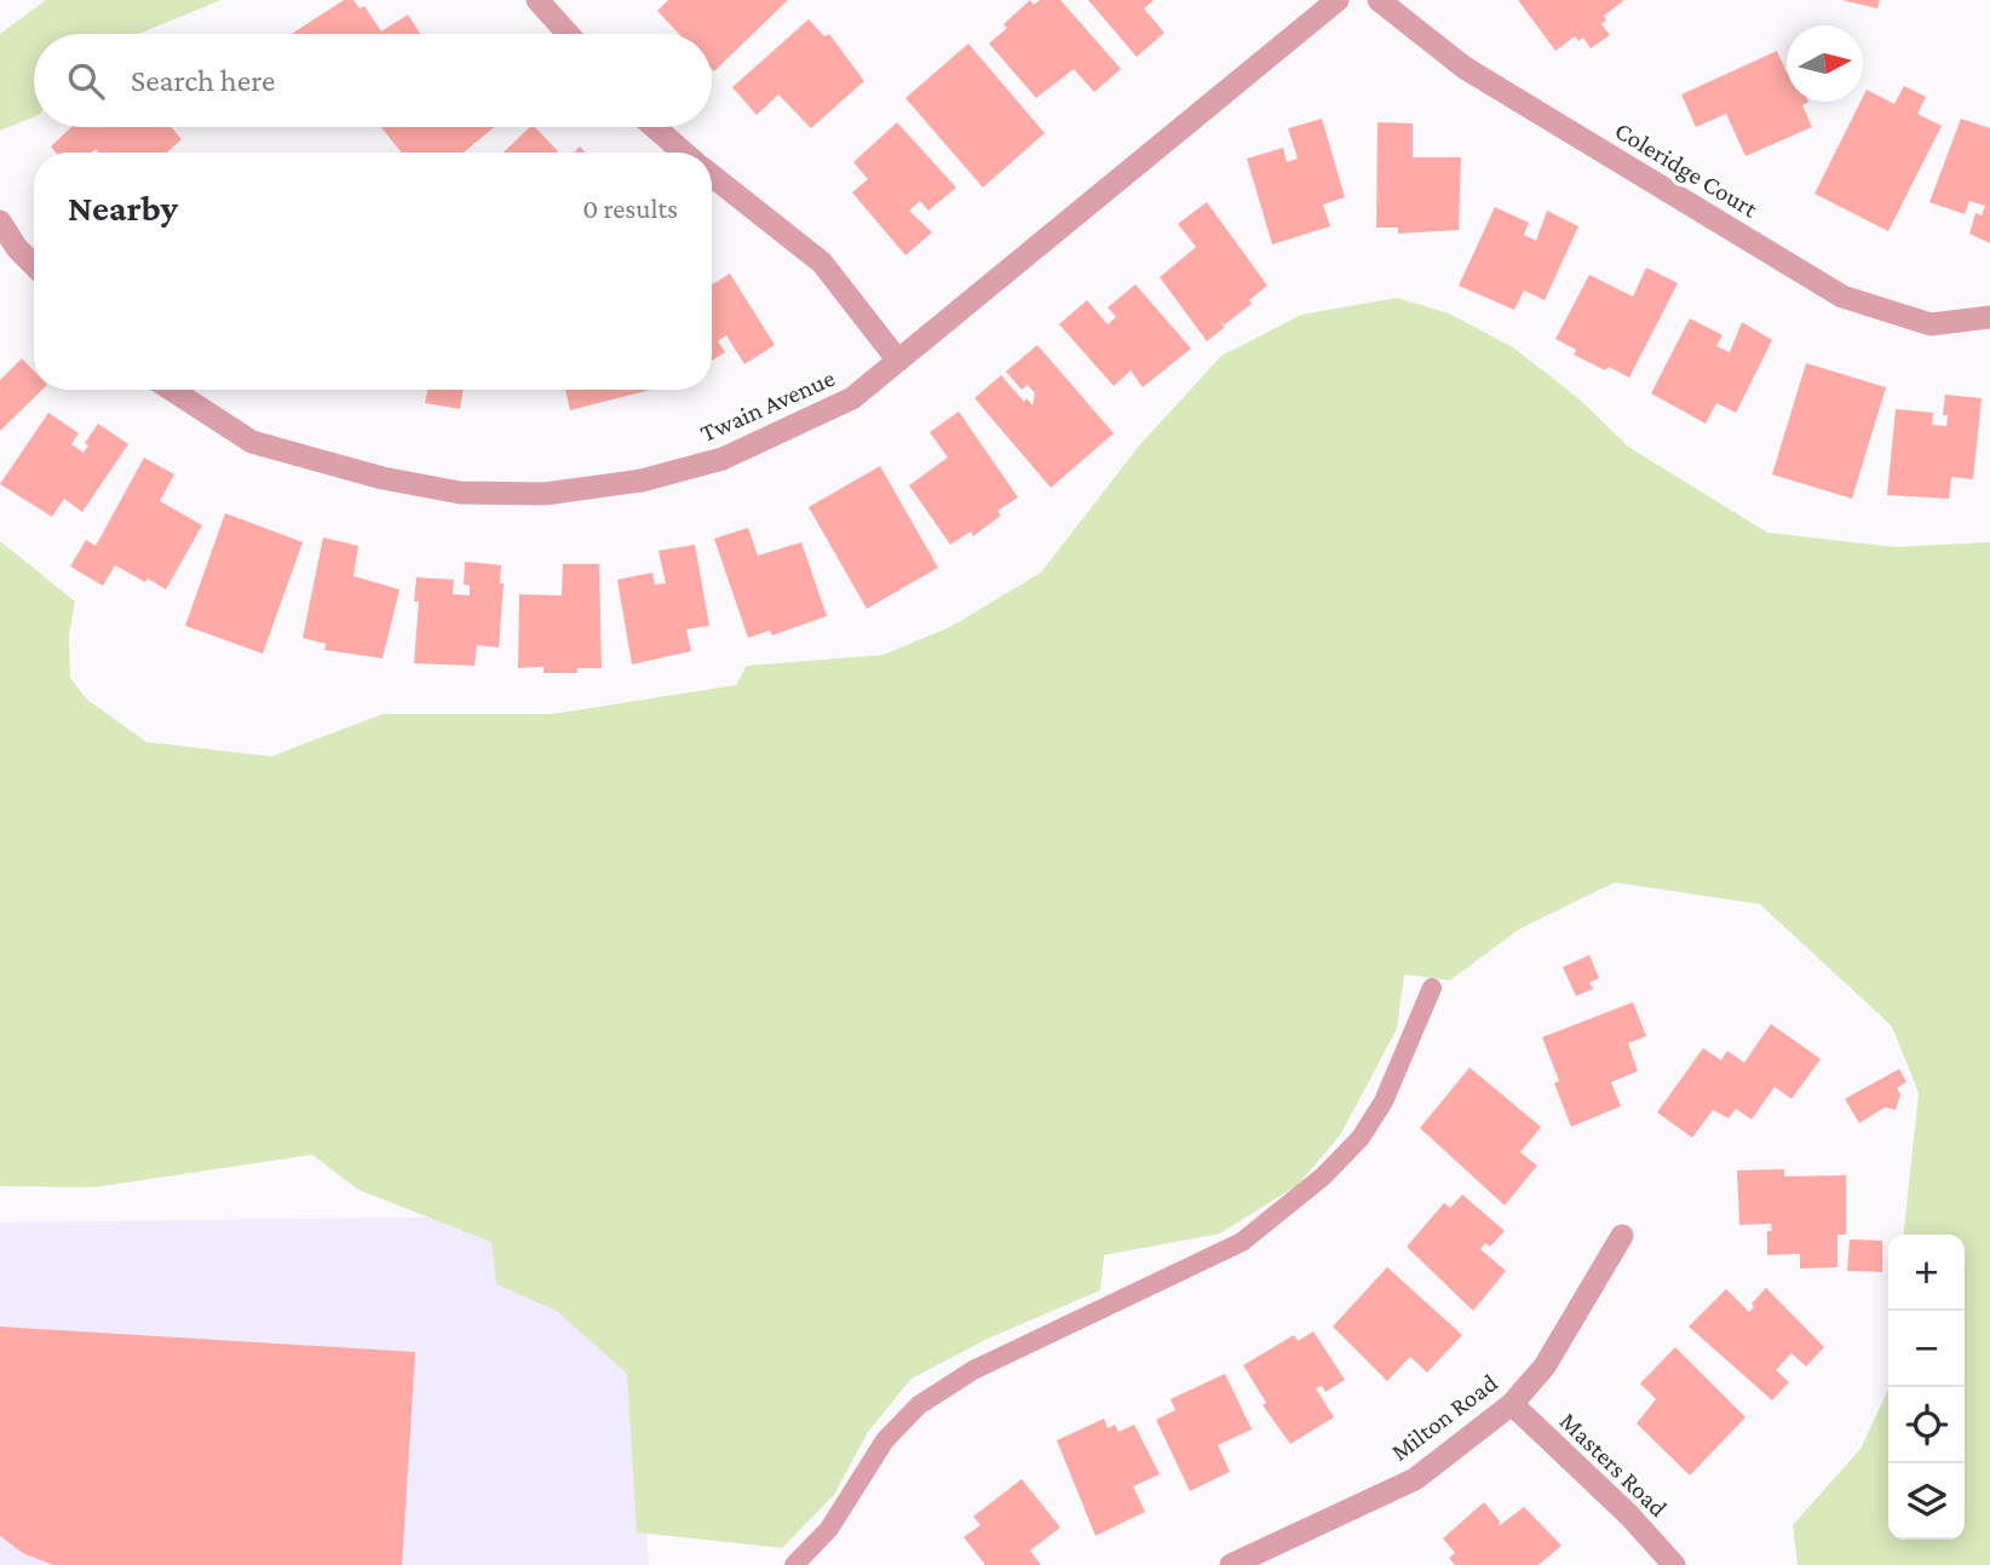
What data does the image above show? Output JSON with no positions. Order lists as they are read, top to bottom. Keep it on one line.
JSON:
{"streets":{"street":["Coleridge Court","Twain Avenue","Milton Road","Masters Road"]},"crossings":[["Milton Road","Masters Road"]],"north":"right","page":{"search":"Search here","heading":["Nearby","0 results"],"map_buttons":["+","−"]}}
